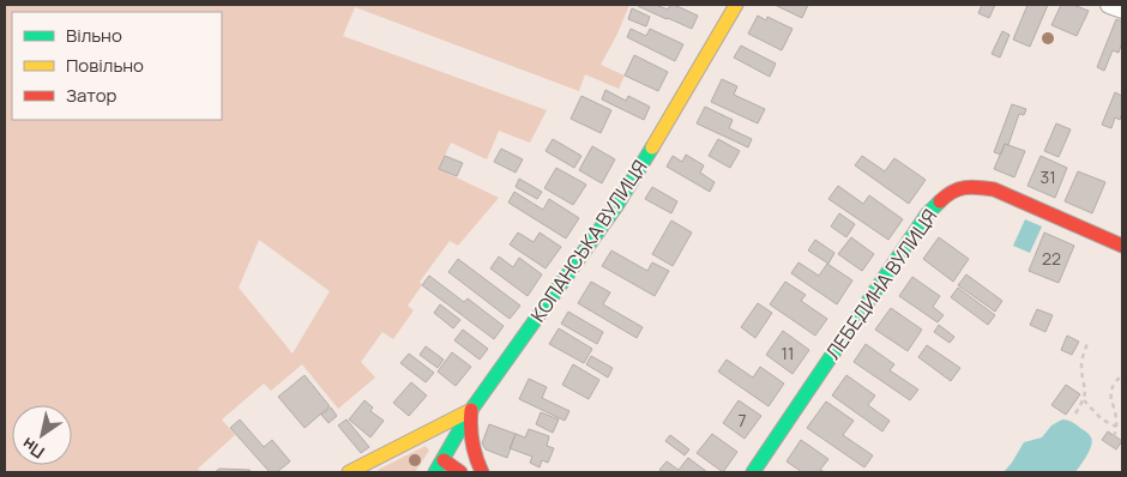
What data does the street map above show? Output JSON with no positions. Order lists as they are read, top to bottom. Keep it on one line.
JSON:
{"streets":{"main road":["КОПАНСЬКА ВУЛИЦЯ","ЛЕБЕДИНА ВУЛИЦЯ"]},"house_numbers":["31","22","11","7"],"legend":["Вільно","Повільно","Затор"],"north":"bottom left"}
